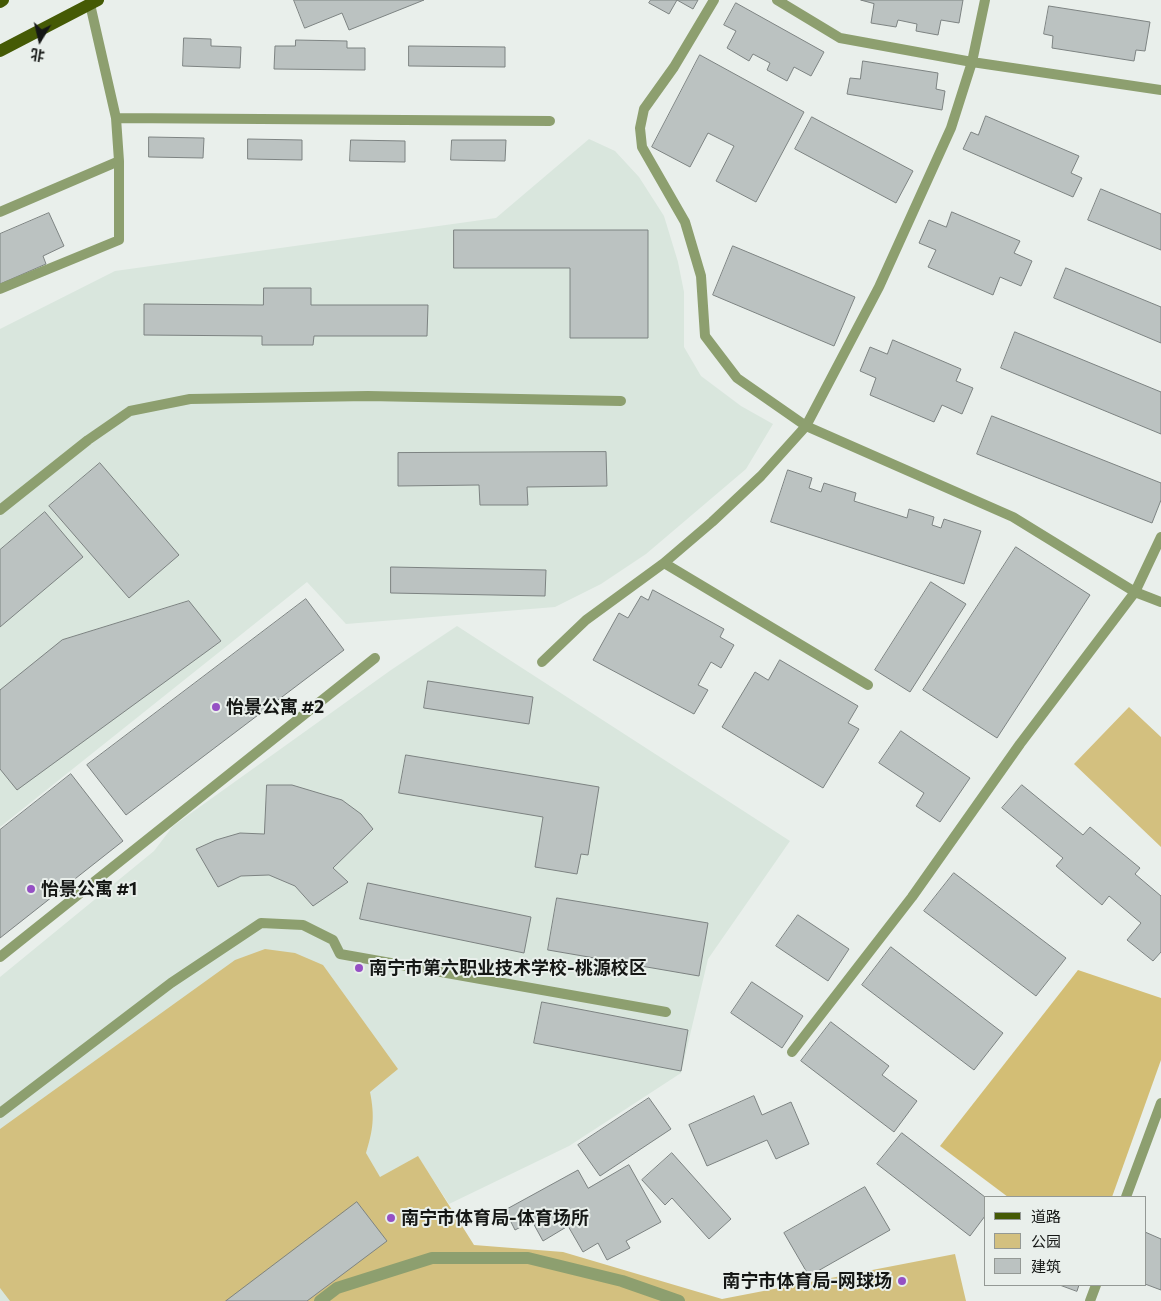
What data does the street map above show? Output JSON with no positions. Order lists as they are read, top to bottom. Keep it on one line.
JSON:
{"places":["怡景公寓 #2","怡景公寓 #1","南宁市第六职业技术学校-桃源校区","南宁市体育局-体育场所","南宁市体育局-网球场"],"legend":["道路","公园","建筑"],"north":"bottom"}
